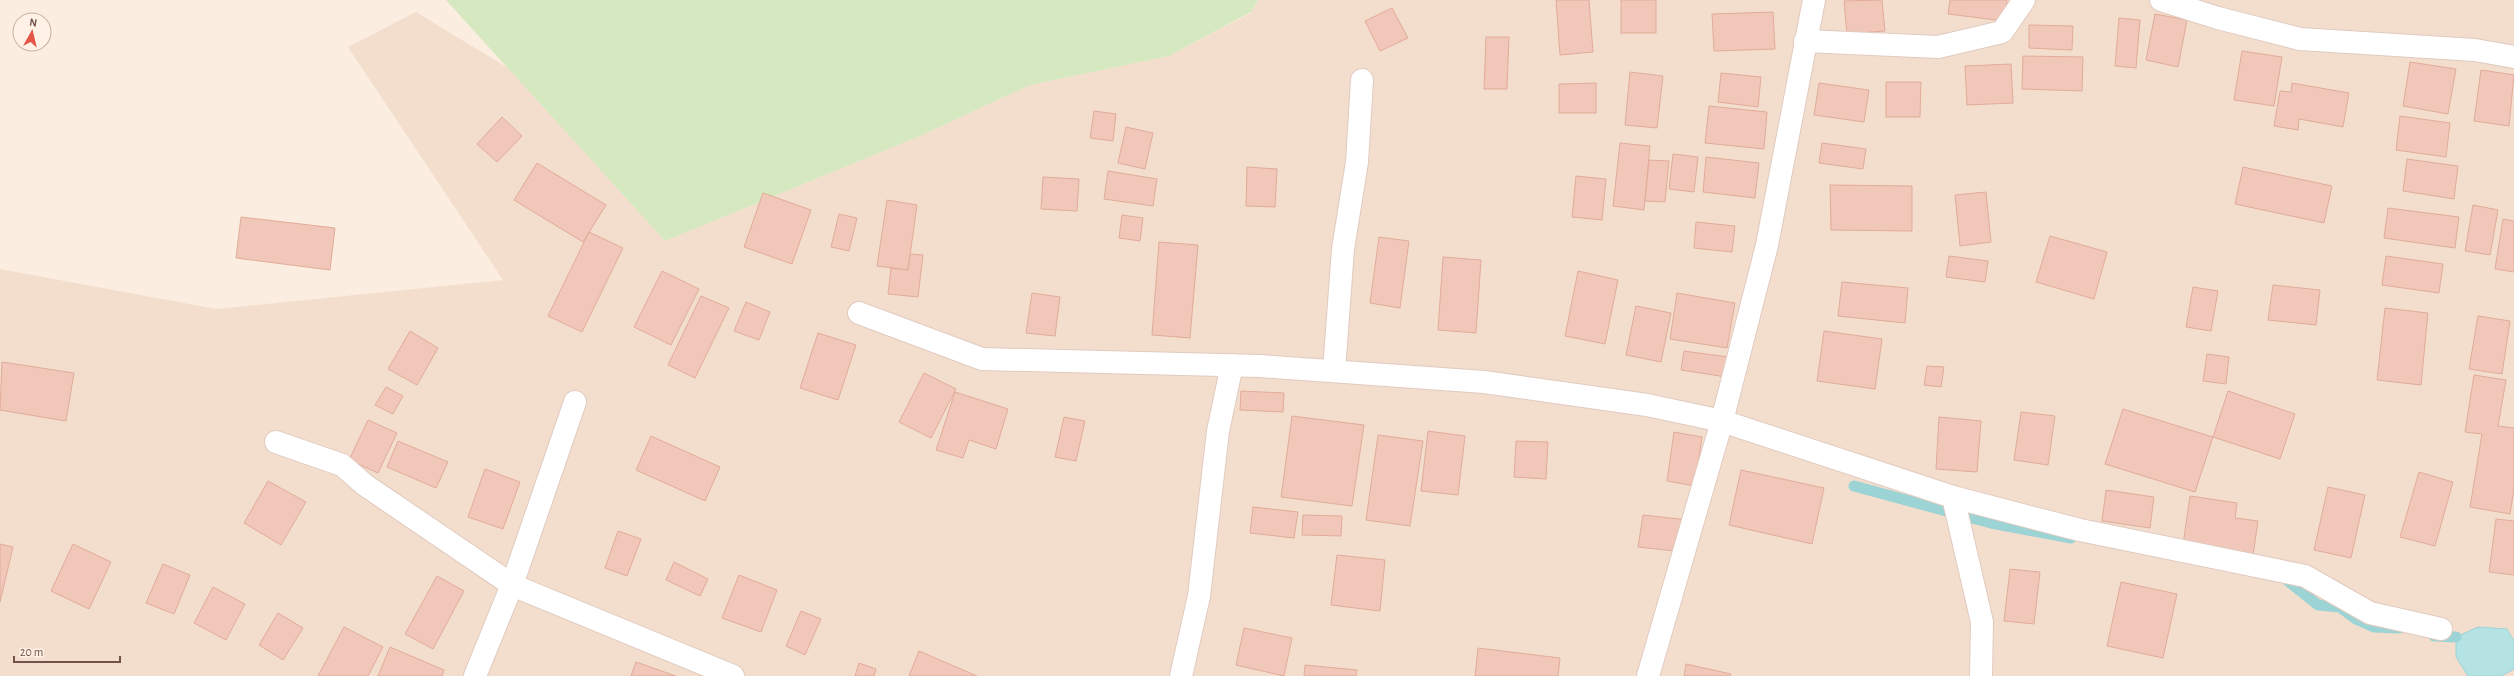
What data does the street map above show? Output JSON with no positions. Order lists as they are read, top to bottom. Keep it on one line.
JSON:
{"scale_bar":"20 m","north":"top"}
